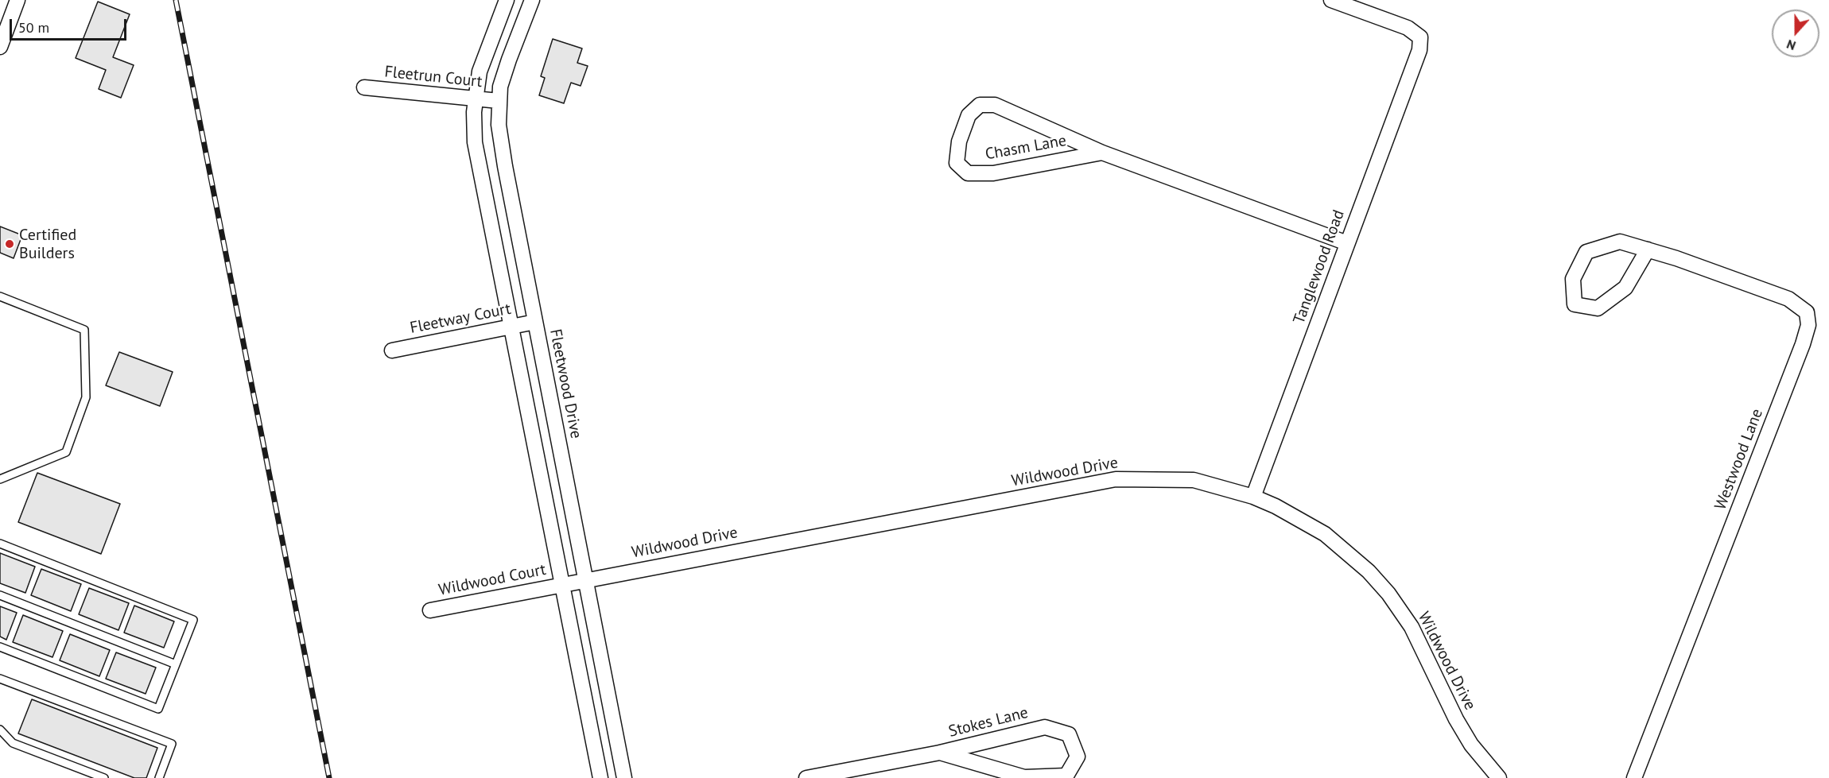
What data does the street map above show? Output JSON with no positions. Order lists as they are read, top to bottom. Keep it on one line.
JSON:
{"streets":{"street":["Fleetrun Court","Chasm Lane","Tanglewood Road","Fleetway Court","Fleetwood Drive","Westwood Lane","Wildwood Drive","Wildwood Court","Stokes Lane"]},"crossings":[["Fleetrun Court","Fleetwood Drive"],["Chasm Lane","Tanglewood Road"],["Tanglewood Road","Wildwood Drive"],["Fleetway Court","Fleetwood Drive"],["Fleetwood Drive","Wildwood Drive"],["Wildwood Drive","Wildwood Court"]],"places":["Certified Builders"],"scale_bar":"50 m","north":"bottom"}
